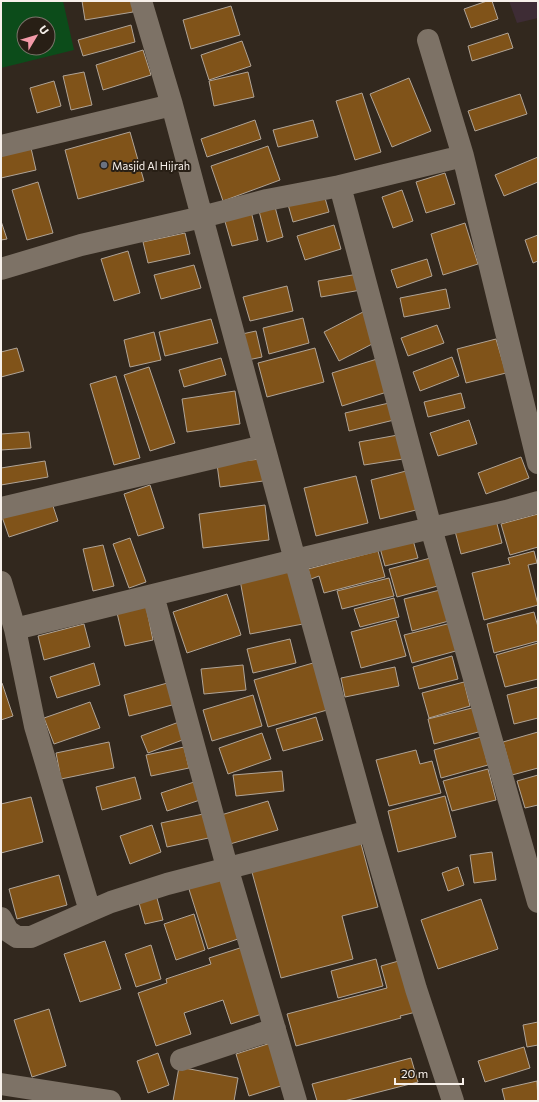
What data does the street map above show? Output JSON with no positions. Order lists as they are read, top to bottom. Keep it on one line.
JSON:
{"places":["Masjid Al Hijrah"],"scale_bar":"20 m","north":"top right"}
